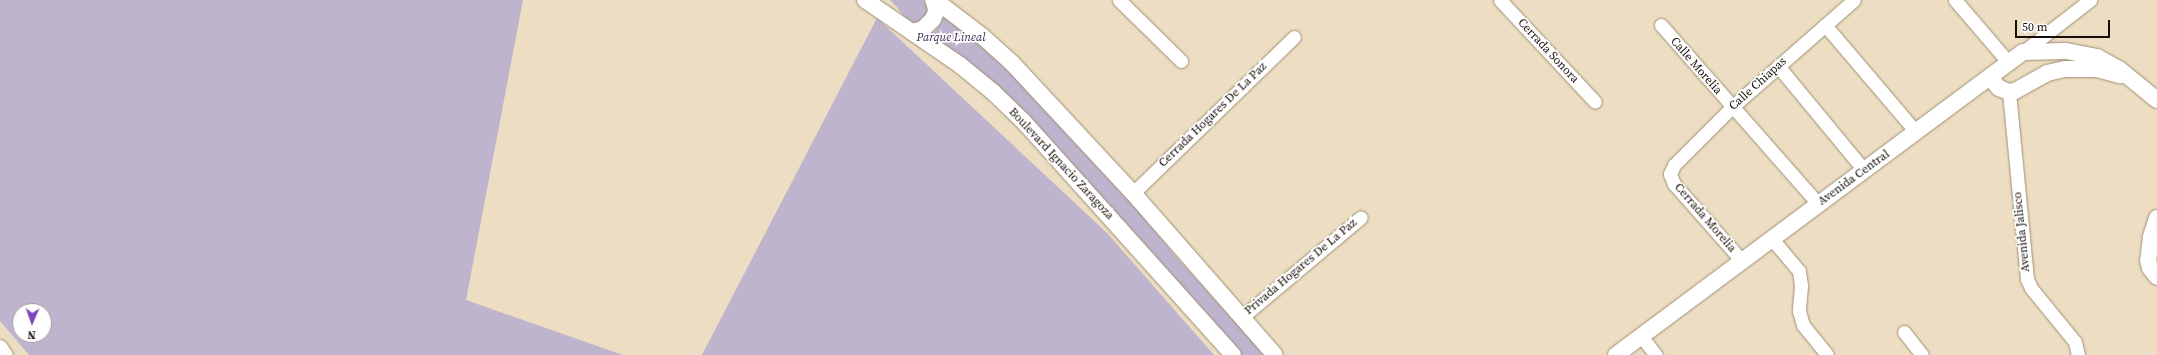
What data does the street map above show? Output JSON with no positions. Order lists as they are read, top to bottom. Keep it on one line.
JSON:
{"streets":{"main road":["Boulevard Ignacio Zaragoza","Avenida Central"],"street":["Cerrada Sonora","Calle Morelia","Calle Chiapas","Cerrada Hogares De La Paz","Cerrada Morelia","Avenida Jalisco","Privada Hogares De La Paz"]},"crossings":[["Calle Morelia","Calle Chiapas"],["Calle Morelia","Avenida Central"],["Calle Chiapas","Cerrada Morelia"],["Avenida Central","Cerrada Morelia"]],"parks":["Parque Lineal"],"scale_bar":"50 m","north":"bottom"}
